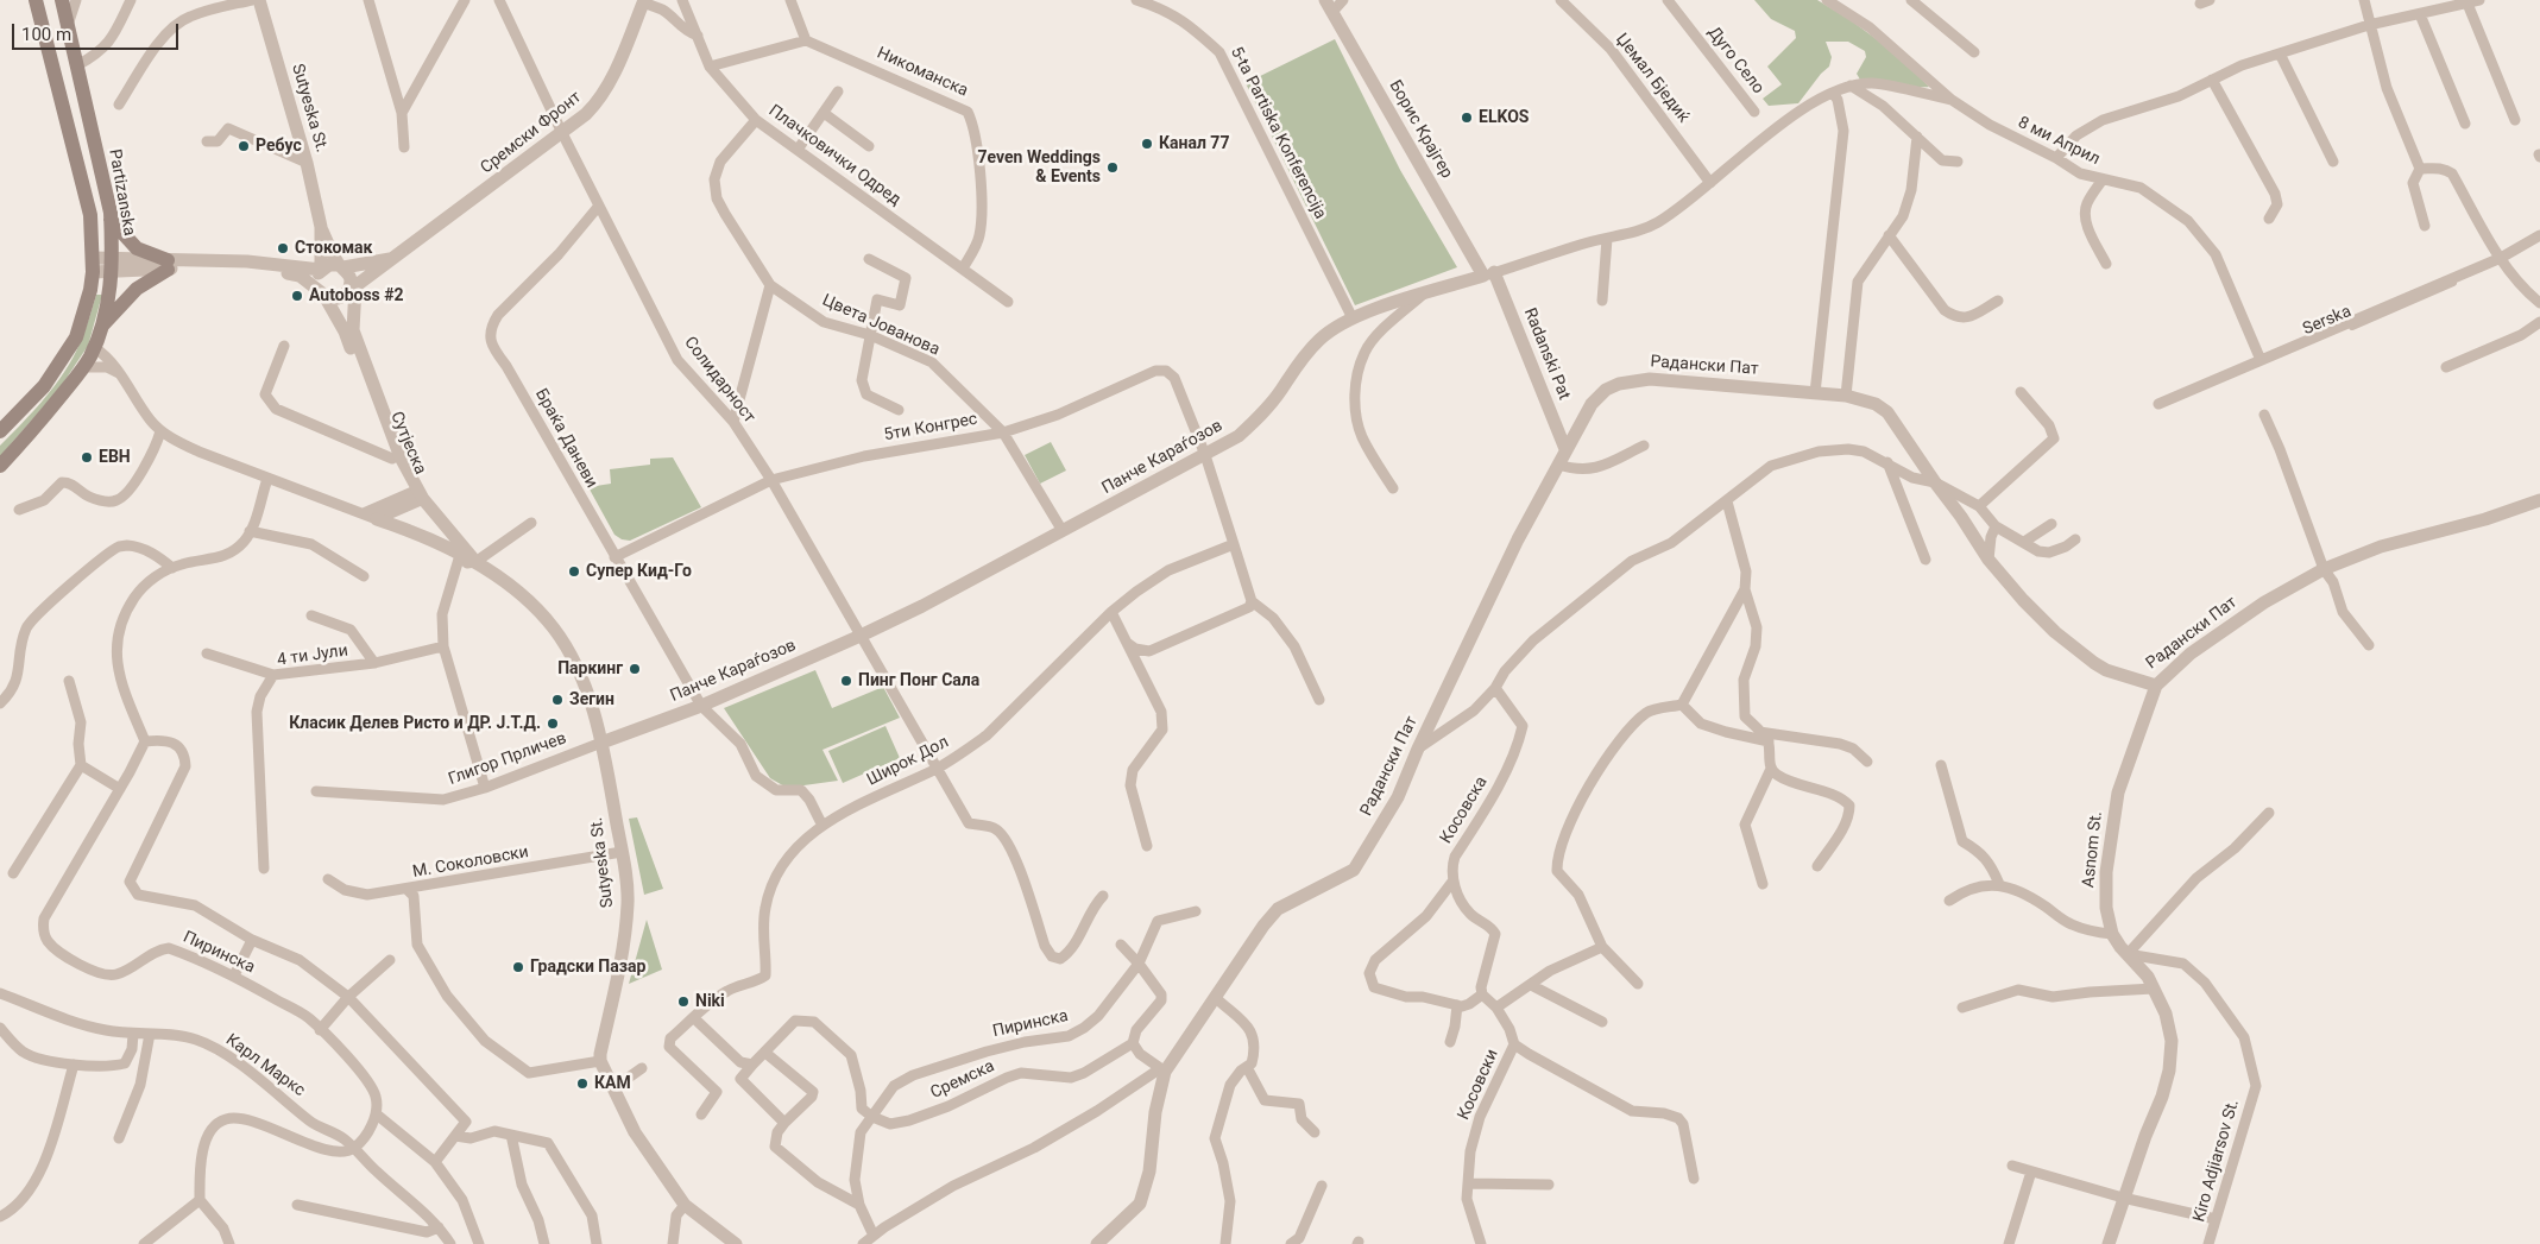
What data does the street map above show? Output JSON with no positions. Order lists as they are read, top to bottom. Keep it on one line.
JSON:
{"streets":{"main road":["Partizanska"],"street":["Дуго Село","Никоманска","Џемал Бједиќ","Sutyeska St.","Борис Крајгер","Сремски Фронт","5-ta Partiska Konferencija","8 ми Април","Плачковички Одред","Serska","Цвета Јованова","Radanski Pat","Радански Пат","Солидарност","5ти Конгрес","Браќа Даневи","Сутјеска","Панче Караѓозов","4 ти Јули","Глигор Прличев","Широк Дол","Косовска","Asnom St.","М. Соколовски","Пиринска","Карл Маркс","Сремска","Косовски","Kiro Adjiarsov St."]},"crossings":[["Никоманска","Плачковички Одред"],["Џемал Бједиќ","Панче Караѓозов"],["Sutyeska St.","Сутјеска"],["Sutyeska St.","Панче Караѓозов"],["Sutyeska St.","Глигор Прличев"],["Sutyeska St.","М. Соколовски"],["Борис Крајгер","Radanski Pat"],["Борис Крајгер","Панче Караѓозов"],["Сремски Фронт","Солидарност"],["Сремски Фронт","Сутјеска"],["5-ta Partiska Konferencija","Панче Караѓозов"],["Плачковички Одред","Цвета Јованова"],["Цвета Јованова","5ти Конгрес"],["Цвета Јованова","Панче Караѓозов"],["Radanski Pat","Радански Пат"],["Radanski Pat","Панче Караѓозов"],["Радански Пат","Asnom St."],["Солидарност","5ти Конгрес"],["Солидарност","Браќа Даневи"],["Солидарност","Панче Караѓозов"],["Солидарност","Широк Дол"],["5ти Конгрес","Браќа Даневи"],["5ти Конгрес","Панче Караѓозов"],["Браќа Даневи","Панче Караѓозов"],["Браќа Даневи","Широк Дол"],["Панче Караѓозов","Глигор Прличев"],["Asnom St.","Kiro Adjiarsov St."],["Пиринска","Сремска"]],"places":["ELKOS","Канал 77","Ребус","7even Weddings & Events","Стокомак","Autoboss #2","ЕВН","Супер Кид-Го","Паркинг","Пинг Понг Сала","Зегин","Класик Делев Ристо и ДР. Ј.Т.Д.","Градски Пазар","Niki","КАМ"],"scale_bar":"100 m"}
